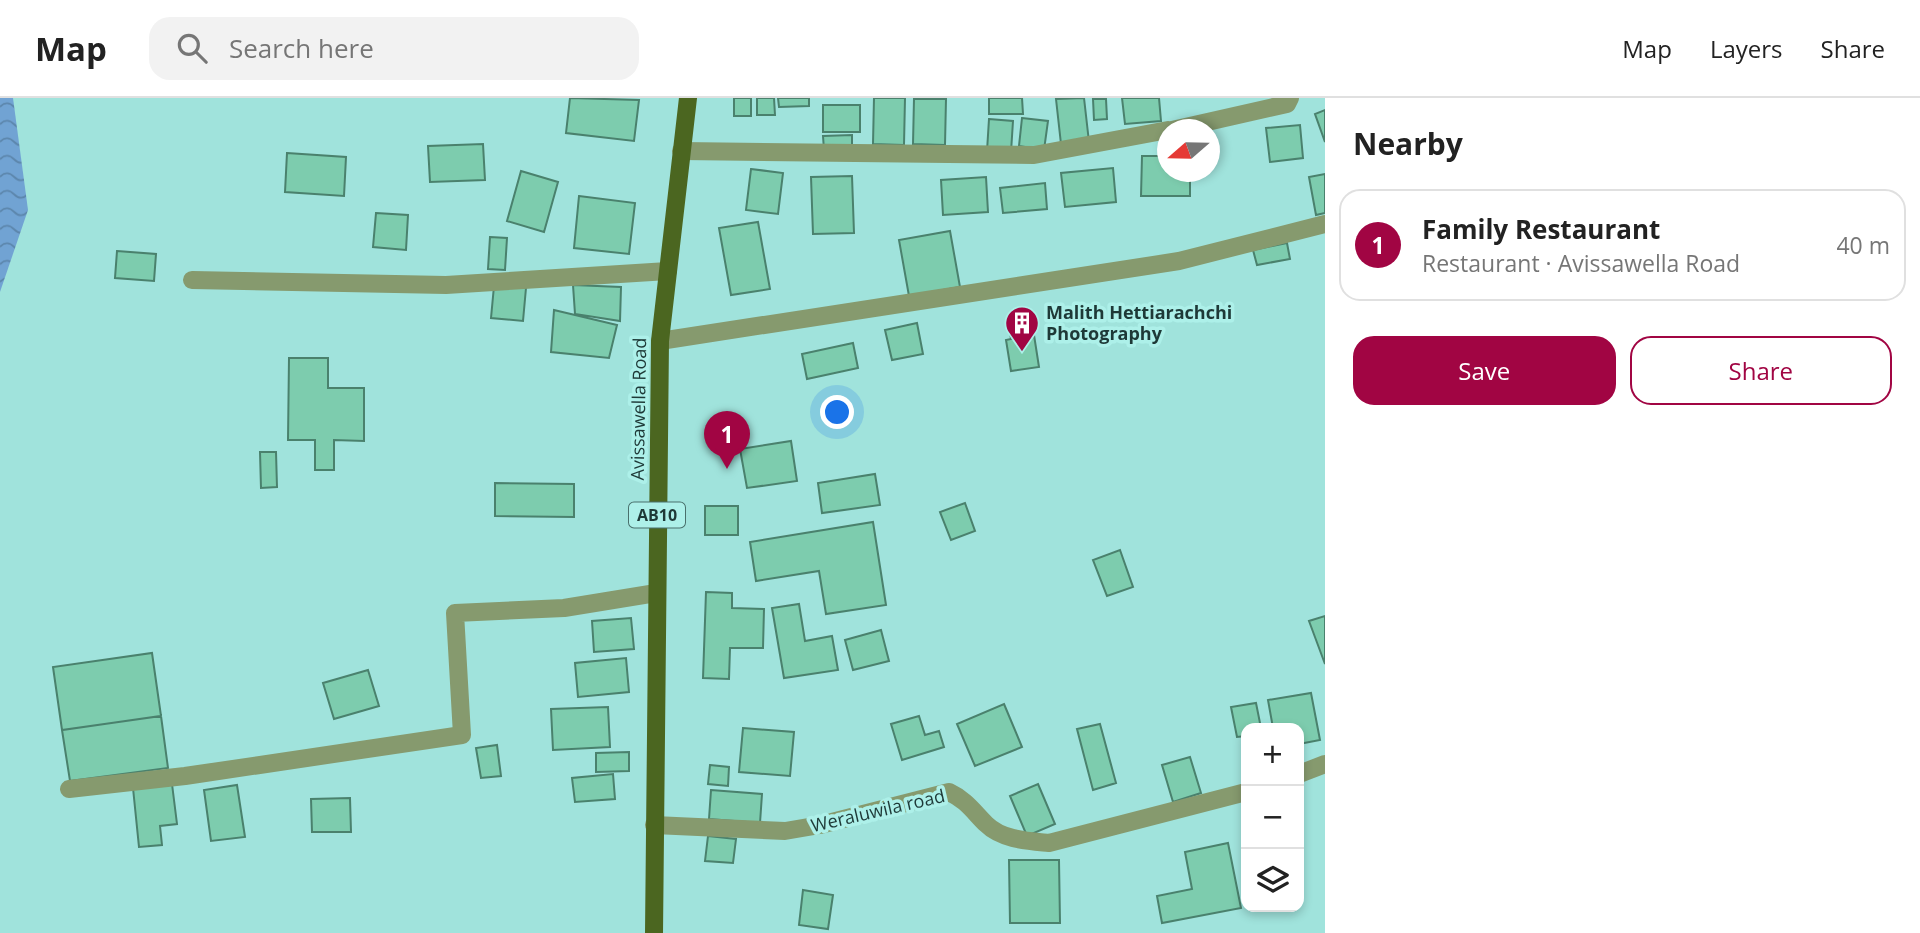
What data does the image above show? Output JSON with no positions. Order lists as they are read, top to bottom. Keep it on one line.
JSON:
{"streets":{"main road":["Avissawella Road","AB10"],"street":["Weraluwila road"]},"crossings":[["Avissawella Road","Weraluwila road"]],"places":{"building":["Malith Hettiarachchi Photography"]},"north":"left","page":{"header":"Map","search":"Search here","nav":["Map","Layers","Share"],"heading":"Nearby","list":[{"mark":"1","name":"Family Restaurant","note":"Restaurant · Avissawella Road","value":"40 m"}],"buttons":["Save","Share"],"pins":"1","map_buttons":["+","−"]}}
